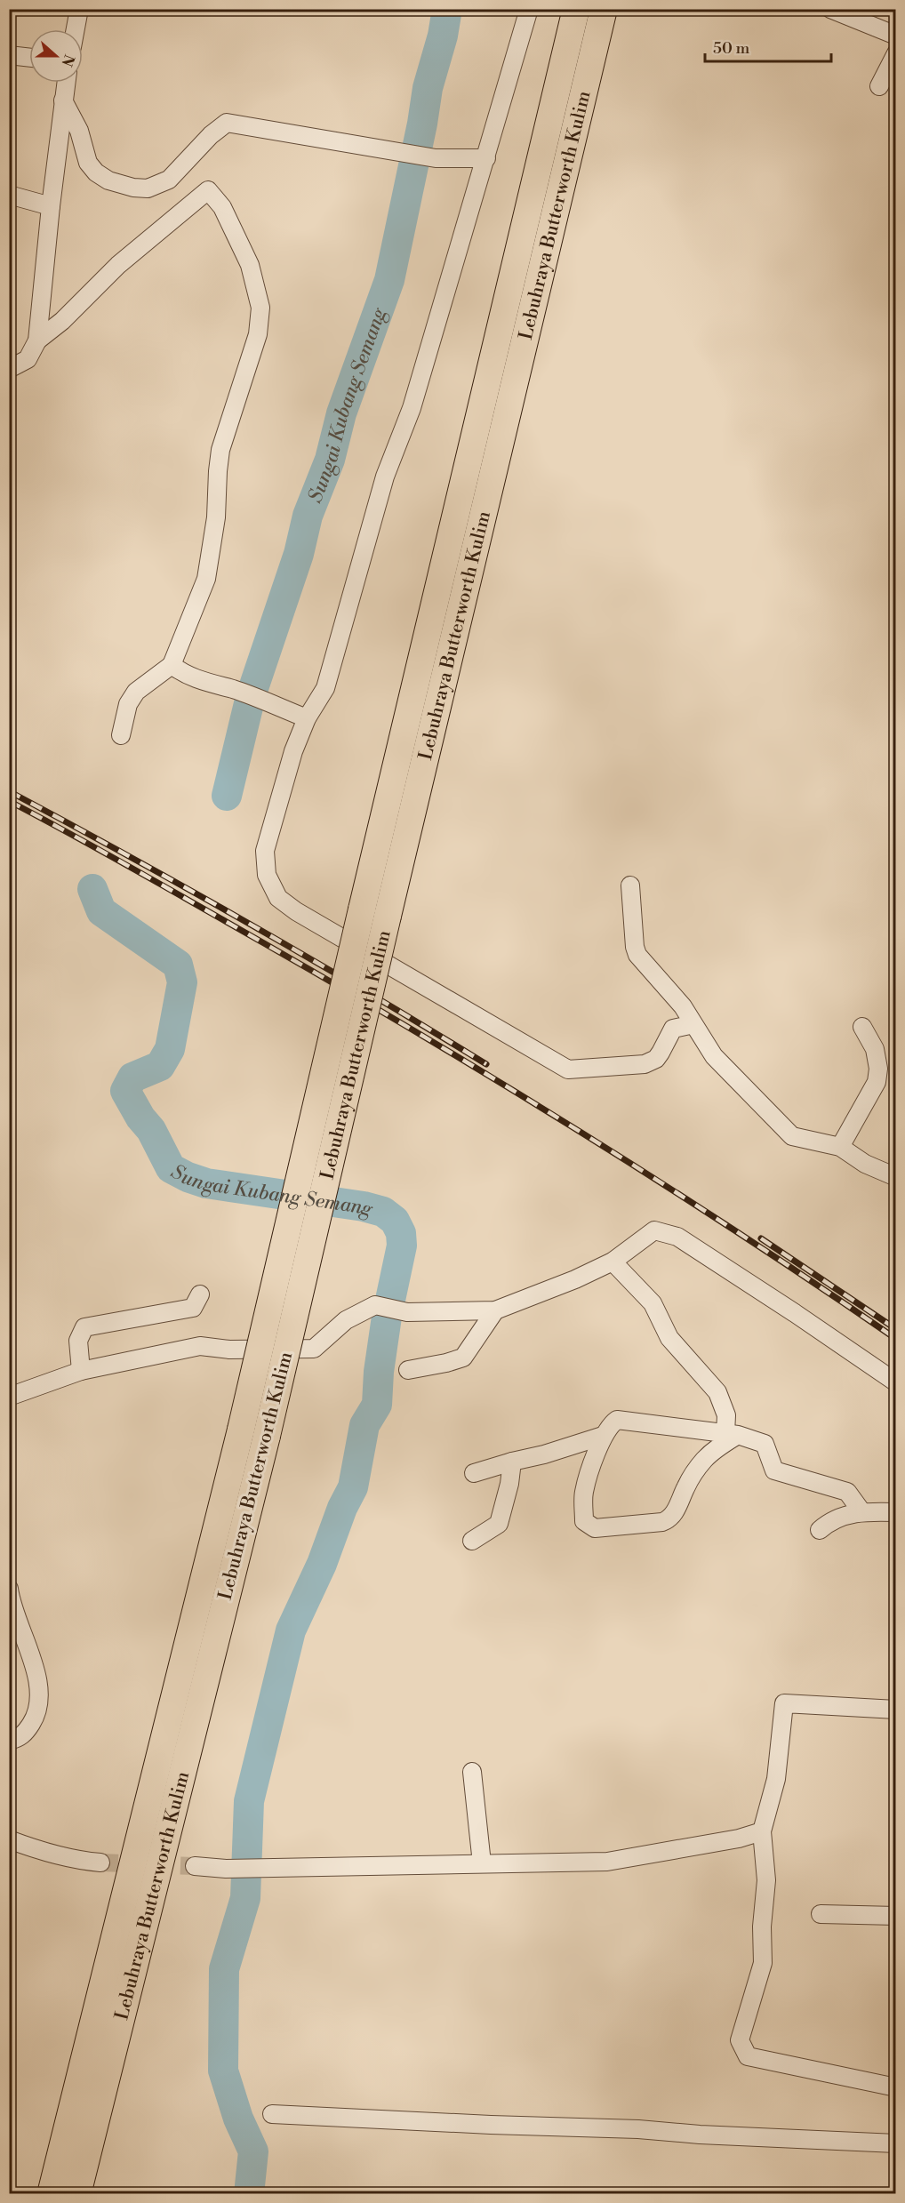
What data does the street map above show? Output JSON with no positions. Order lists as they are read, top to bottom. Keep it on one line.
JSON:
{"streets":{"highway":["Lebuhraya Butterworth Kulim"]},"water":["Sungai Kubang Semang"],"scale_bar":"50 m","north":"right"}
